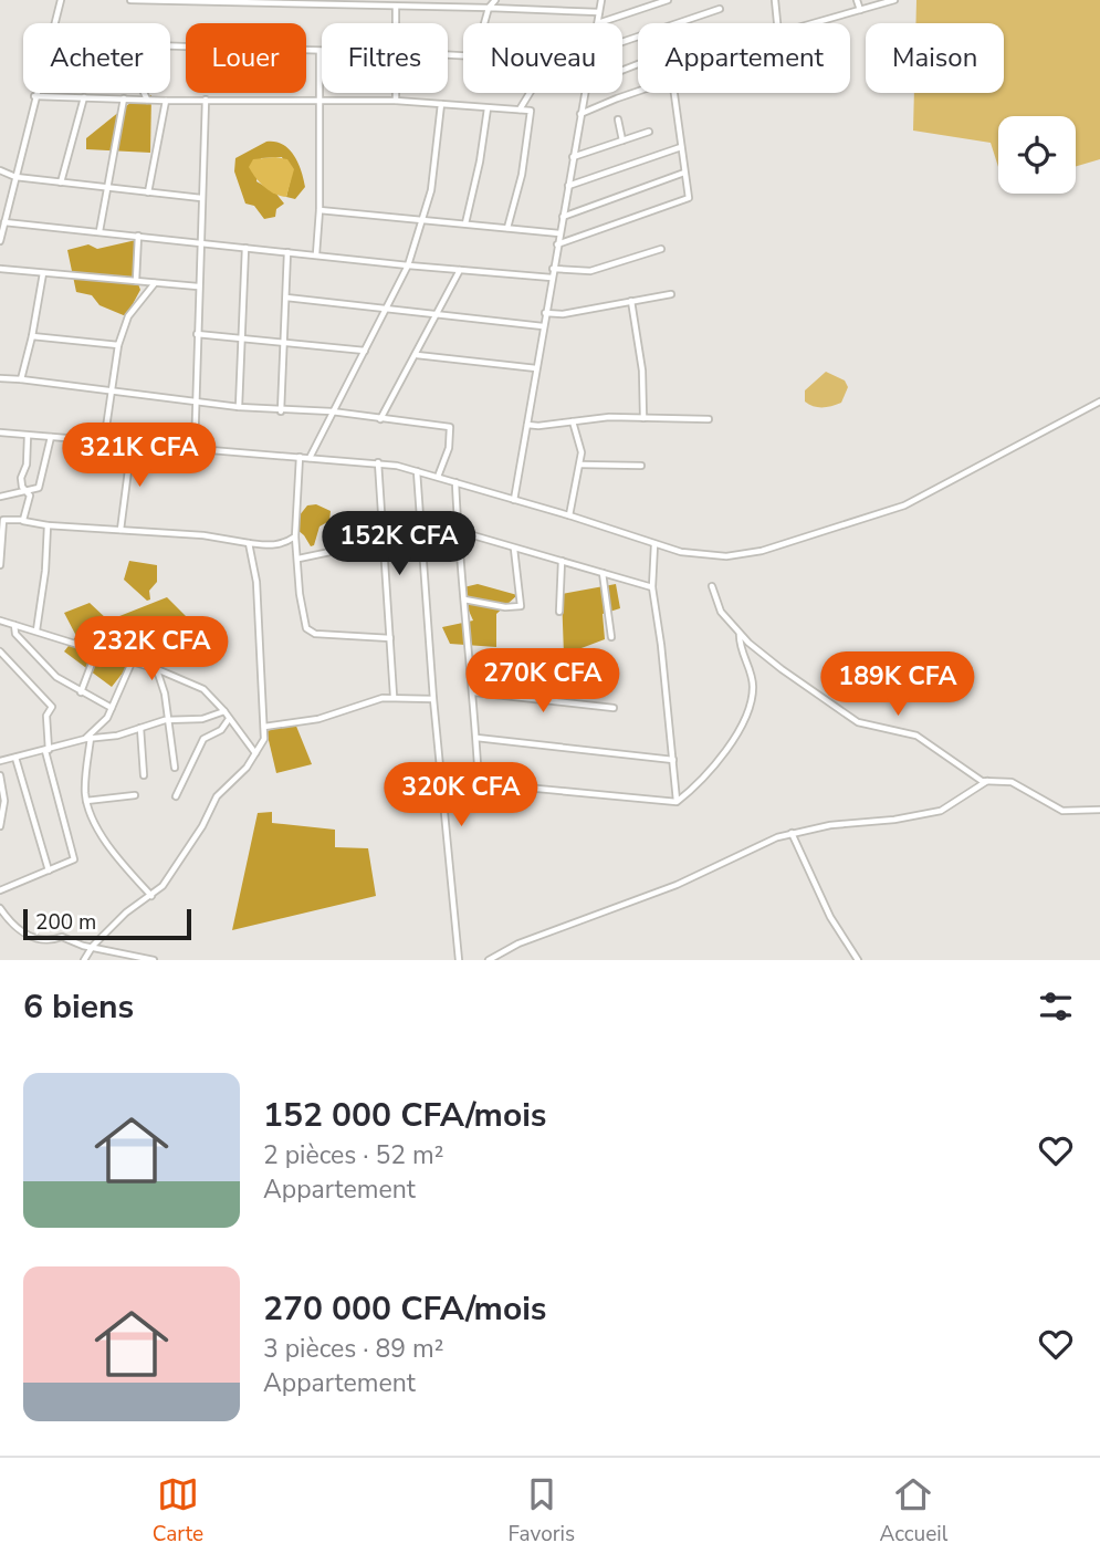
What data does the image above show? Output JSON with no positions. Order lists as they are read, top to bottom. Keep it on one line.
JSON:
{"scale_bar":"200 m","page":{"chip":["Acheter","Louer","Filtres","Nouveau","Appartement","Maison"],"price":["321K CFA","152K CFA","232K CFA","270K CFA","189K CFA","320K CFA"],"scale":"200 m","heading":"6 biens","list":[{"name":"152 000 CFA/mois","note":"2 pièces · 52 m² · Appartement"},{"name":"270 000 CFA/mois","note":"3 pièces · 89 m² · Appartement"}],"tabs":["Carte","Favoris","Accueil"]}}
